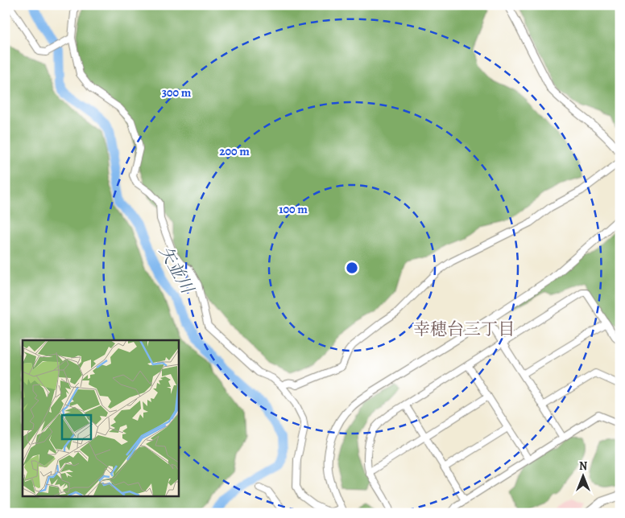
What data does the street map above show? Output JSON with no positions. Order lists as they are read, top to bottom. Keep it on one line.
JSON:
{"districts":["幸穂台三丁目"],"water":["矢並川"],"north":"top","rings":["300 m","200 m","100 m"]}
